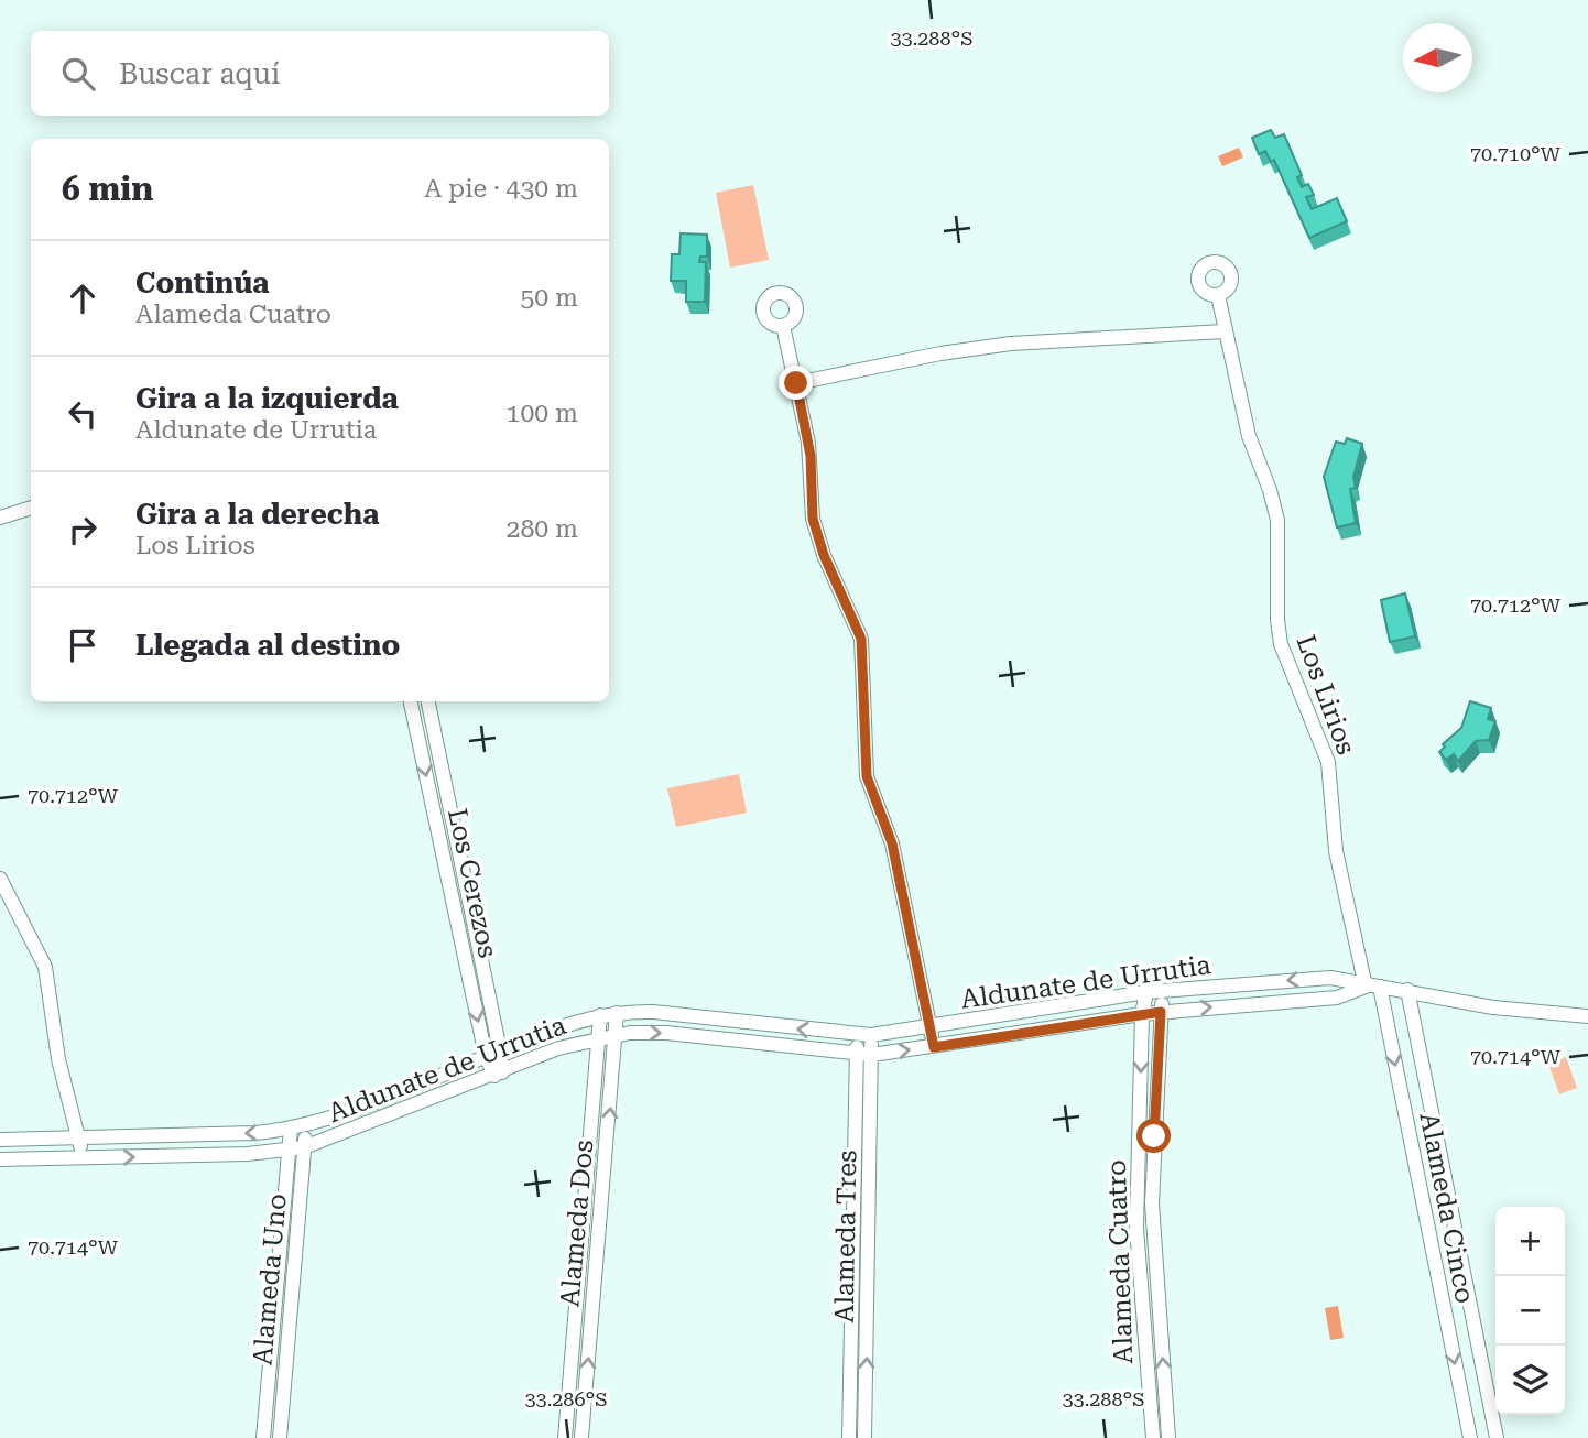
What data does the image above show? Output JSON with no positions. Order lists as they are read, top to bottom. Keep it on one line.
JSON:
{"streets":{"street":["Los Lirios","Los Cerezos","Aldunate de Urrutia","Alameda Cinco","Alameda Dos","Alameda Tres","Alameda Cuatro","Alameda Uno"]},"crossings":[["Los Lirios","Aldunate de Urrutia"],["Los Lirios","Alameda Cinco"],["Los Cerezos","Aldunate de Urrutia"],["Aldunate de Urrutia","Alameda Cinco"],["Aldunate de Urrutia","Alameda Dos"],["Aldunate de Urrutia","Alameda Tres"],["Aldunate de Urrutia","Alameda Cuatro"],["Aldunate de Urrutia","Alameda Uno"]],"north":"left","page":{"search":"Buscar aquí","heading":["6 min","A pie · 430 m"],"list":[["Continúa","Alameda Cuatro","50 m"],["Gira a la izquierda","Aldunate de Urrutia","100 m"],["Gira a la derecha","Los Lirios","280 m"],"Llegada al destino"],"map_buttons":["+","−"]},"coordinates":["33.288°S","70.710°W","70.712°W","70.714°W","33.286°S"]}
